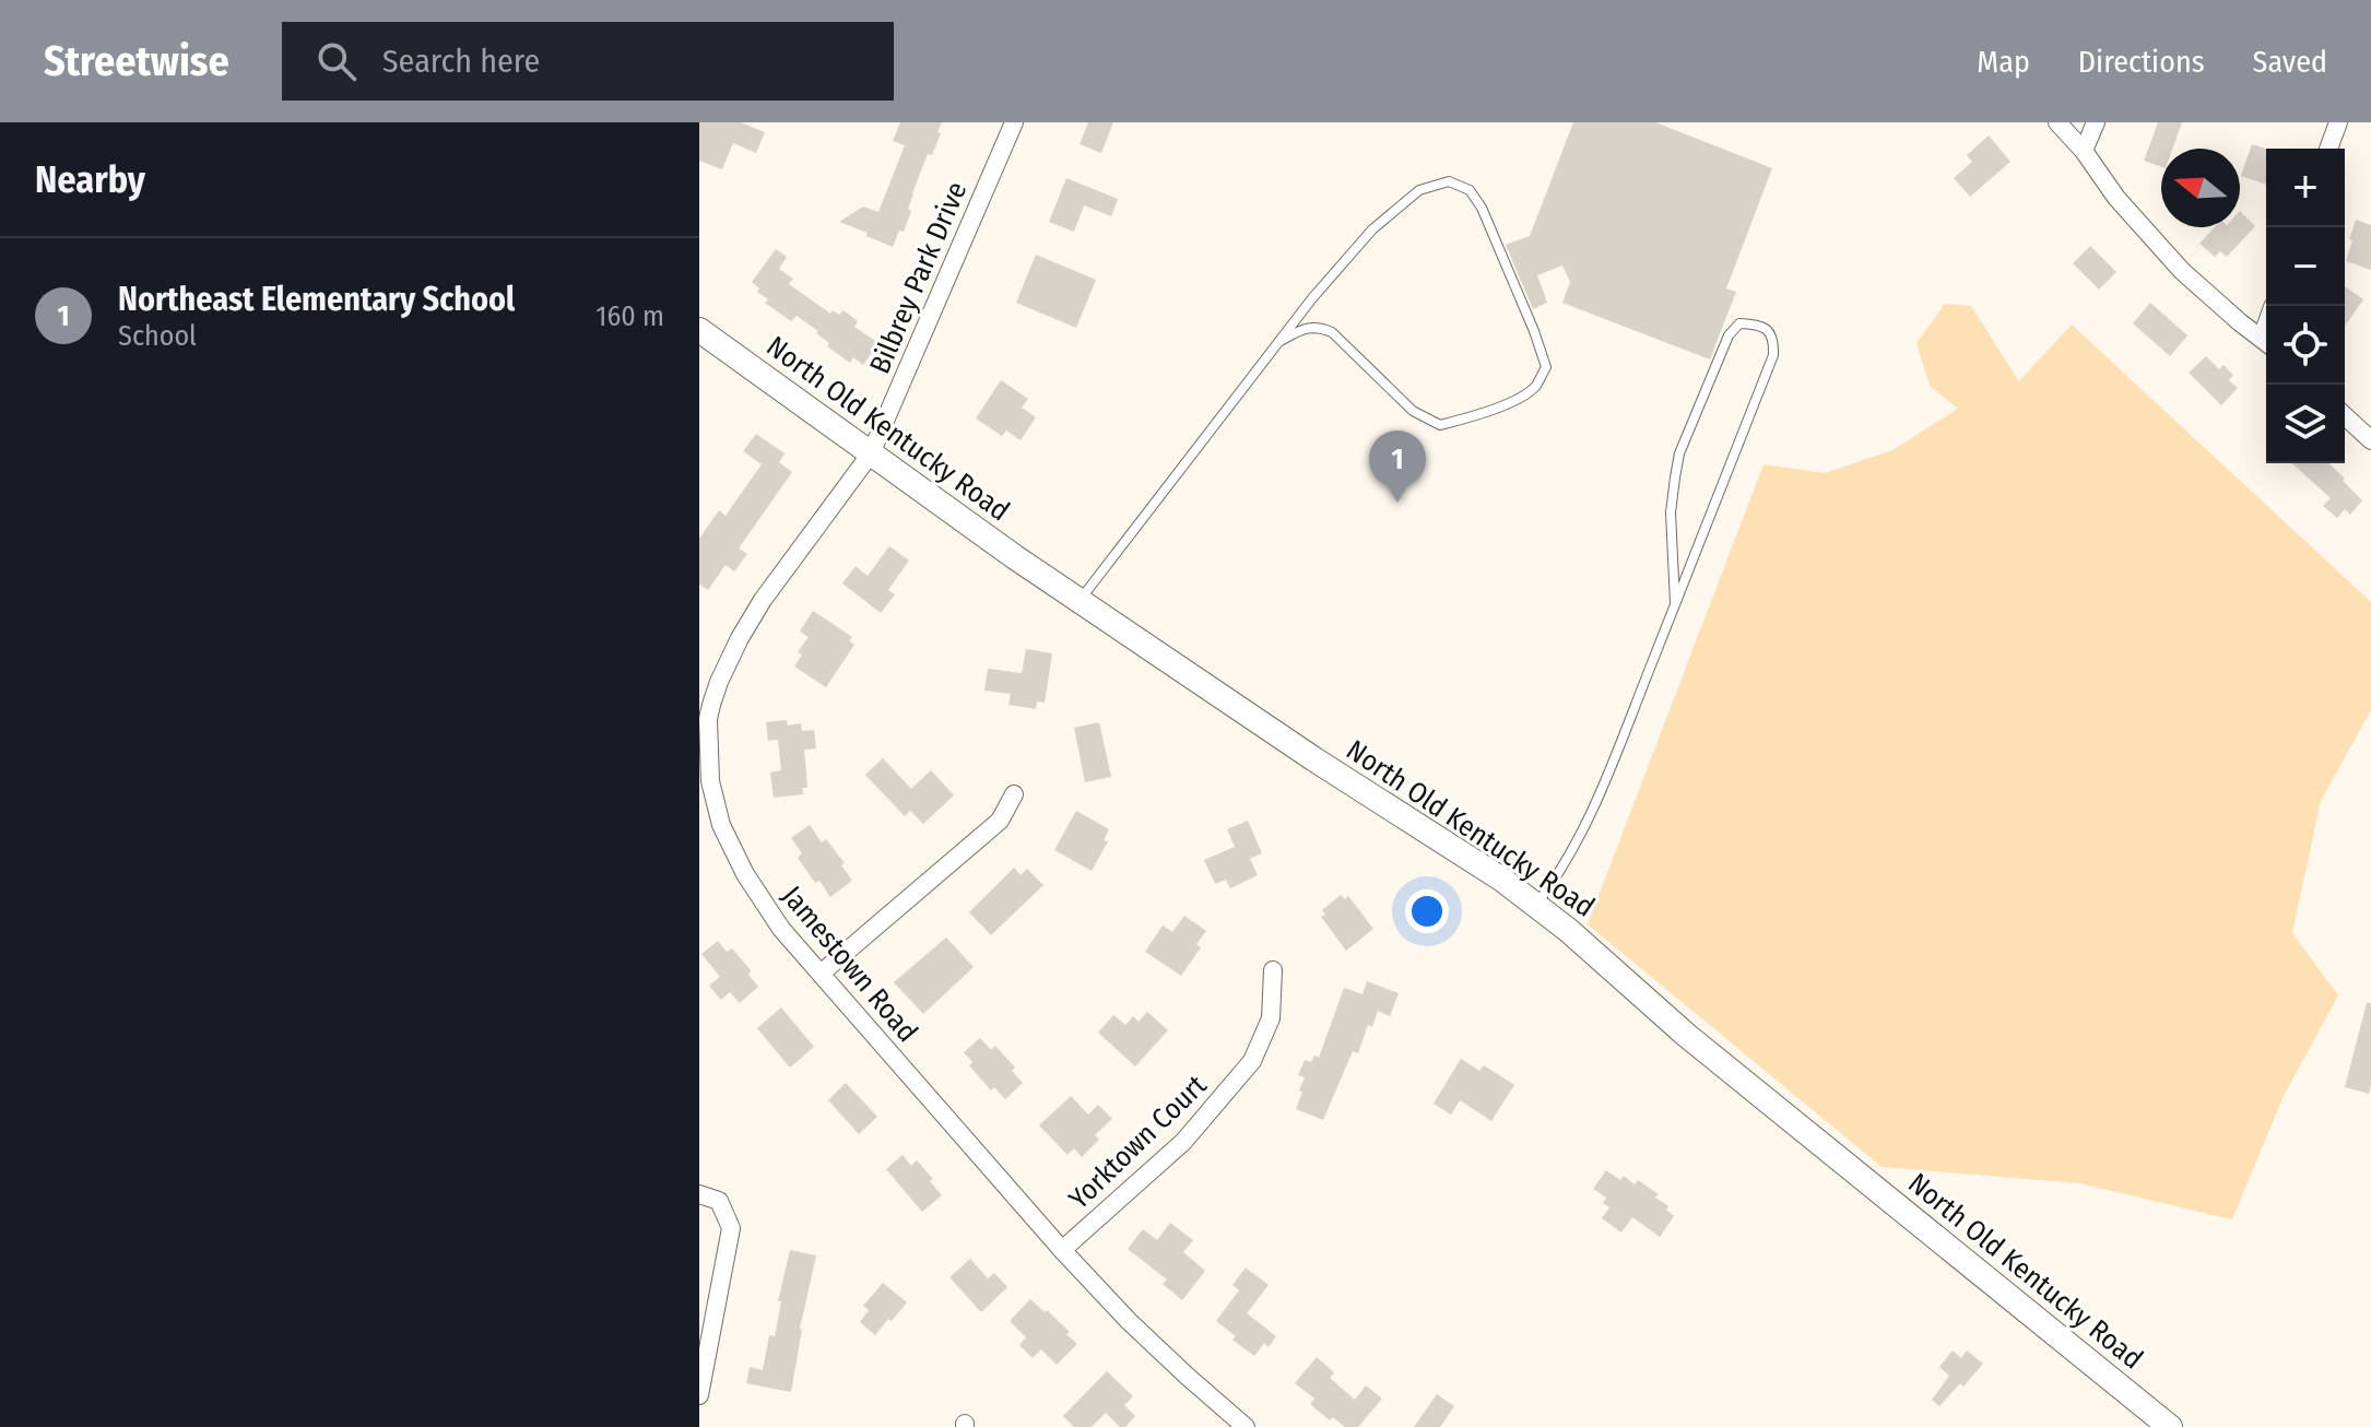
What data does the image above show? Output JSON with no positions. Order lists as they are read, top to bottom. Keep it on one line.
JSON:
{"streets":{"street":["Bilbrey Park Drive","North Old Kentucky Road","Jamestown Road","Yorktown Court"]},"crossings":[["Bilbrey Park Drive","North Old Kentucky Road"],["Bilbrey Park Drive","Jamestown Road"],["North Old Kentucky Road","Jamestown Road"],["Jamestown Road","Yorktown Court"]],"north":"left","page":{"header":"Streetwise","search":"Search here","nav":["Map","Directions","Saved"],"heading":"Nearby","map_buttons":["+","−"],"list":[{"mark":"1","name":"Northeast Elementary School","note":"School","value":"160 m"}],"pins":"1"}}
